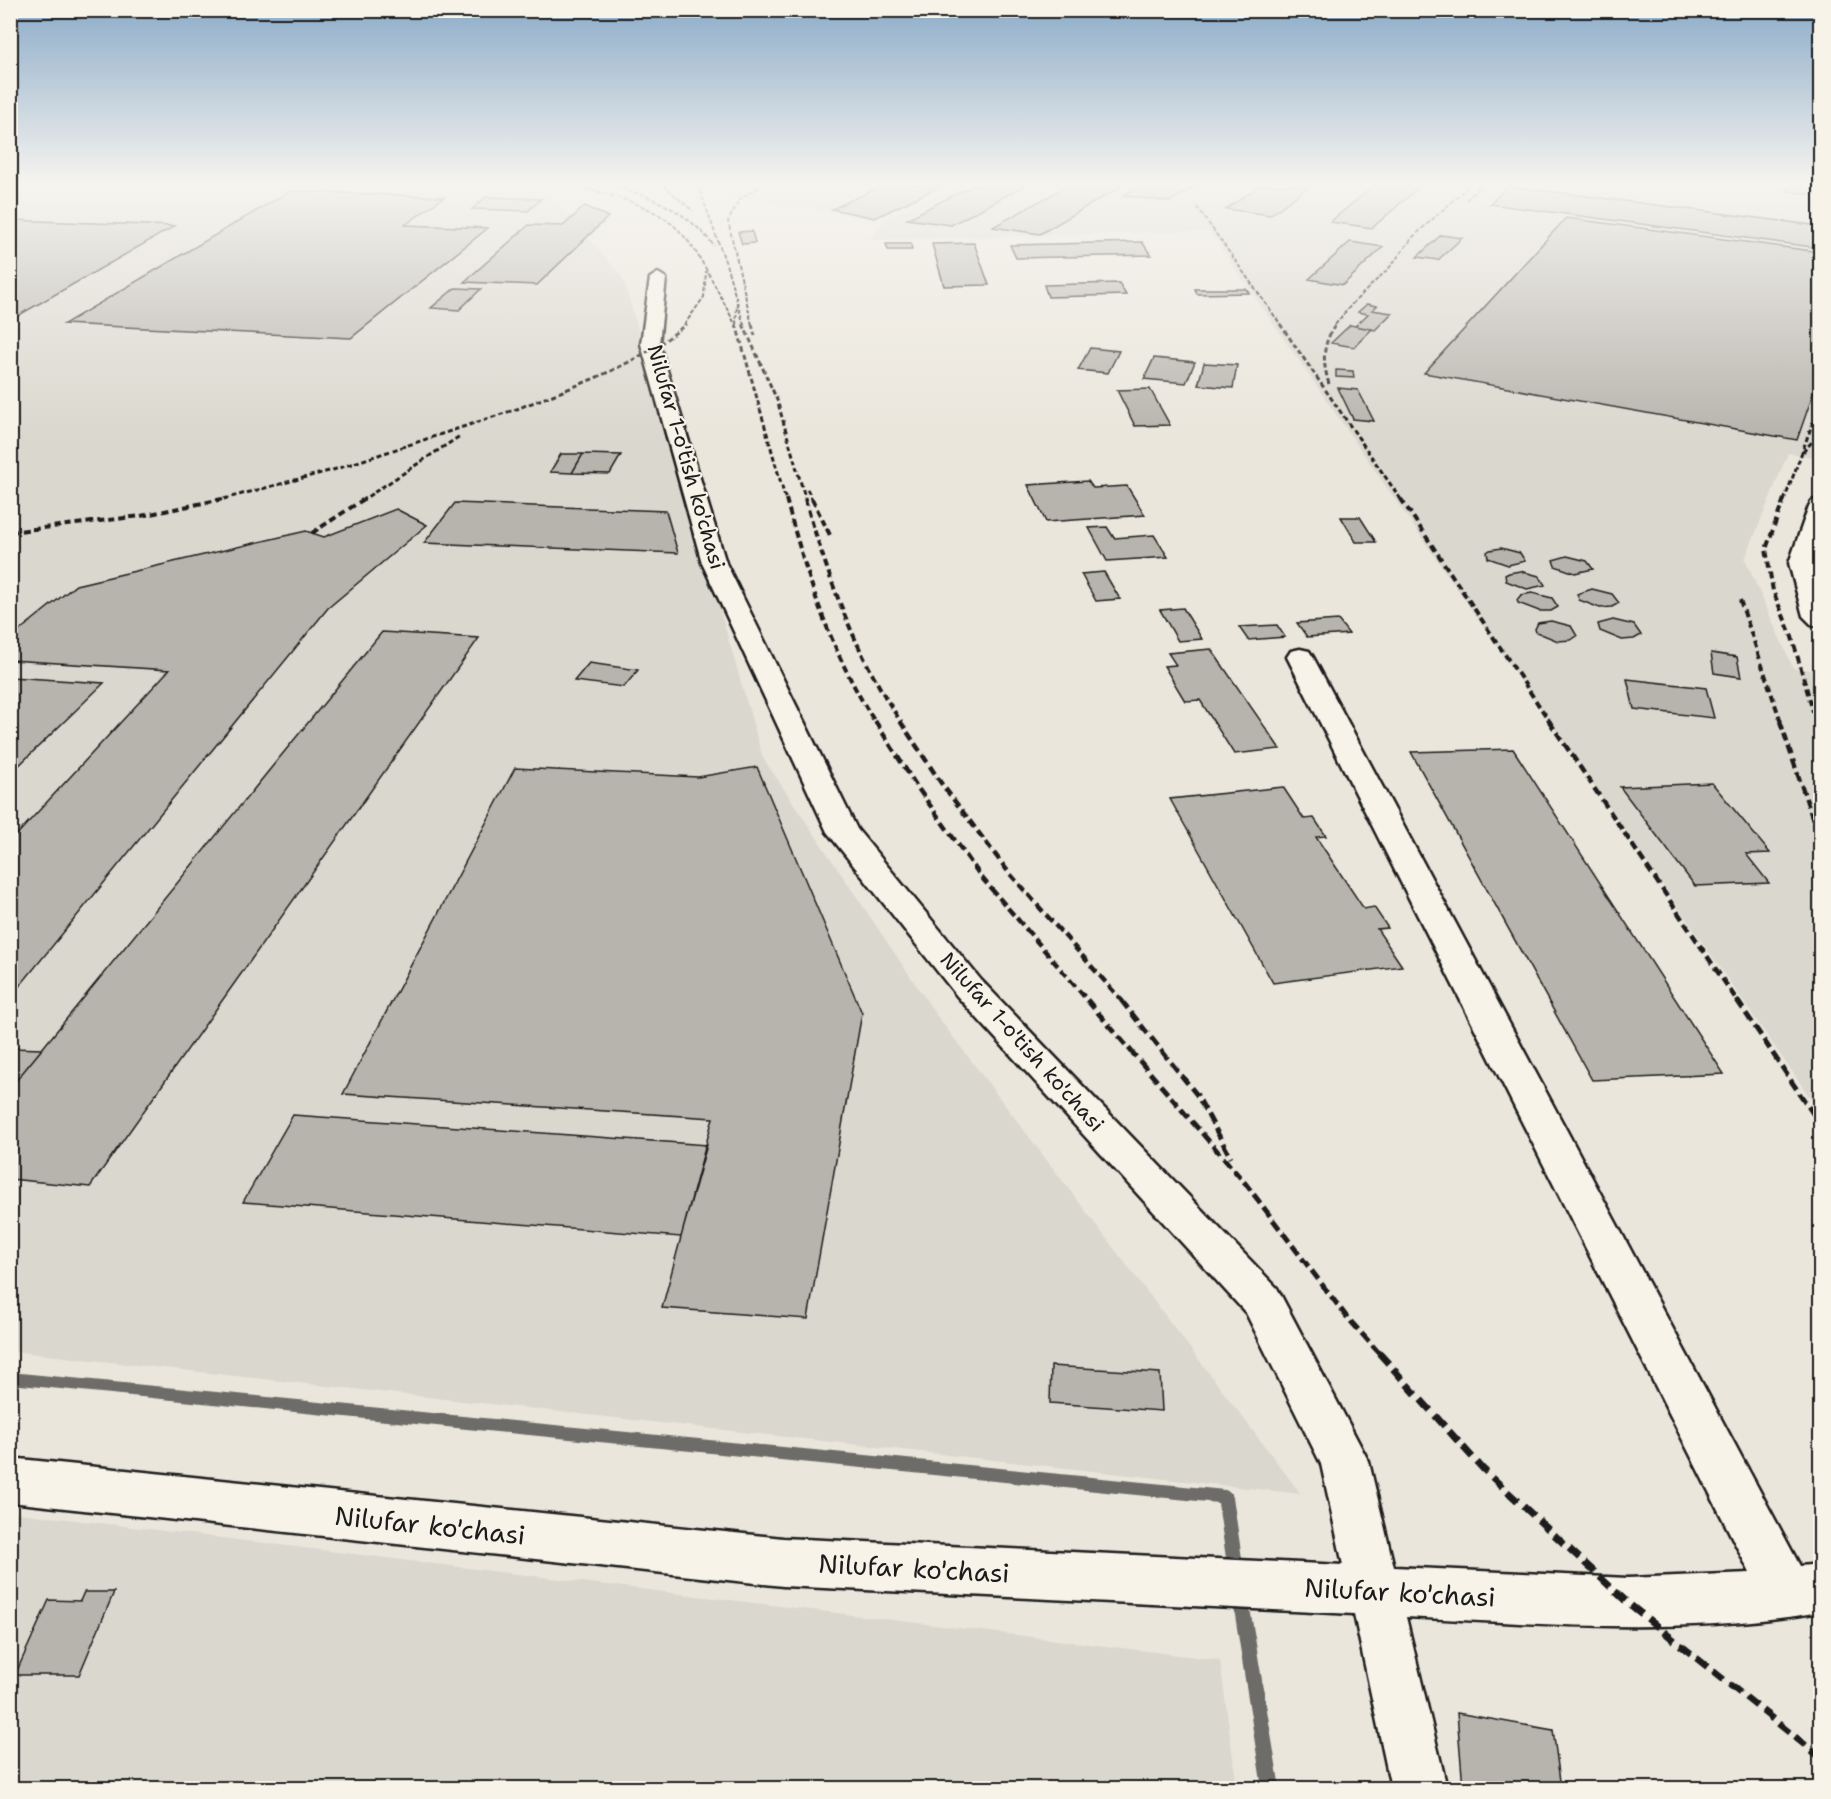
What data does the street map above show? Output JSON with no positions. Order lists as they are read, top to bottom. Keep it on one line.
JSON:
{"streets":{"street":["Nilufar 1-o'tish ko'chasi","Nilufar ko'chasi"]},"crossings":[["Nilufar 1-o'tish ko'chasi","Nilufar ko'chasi"]]}
